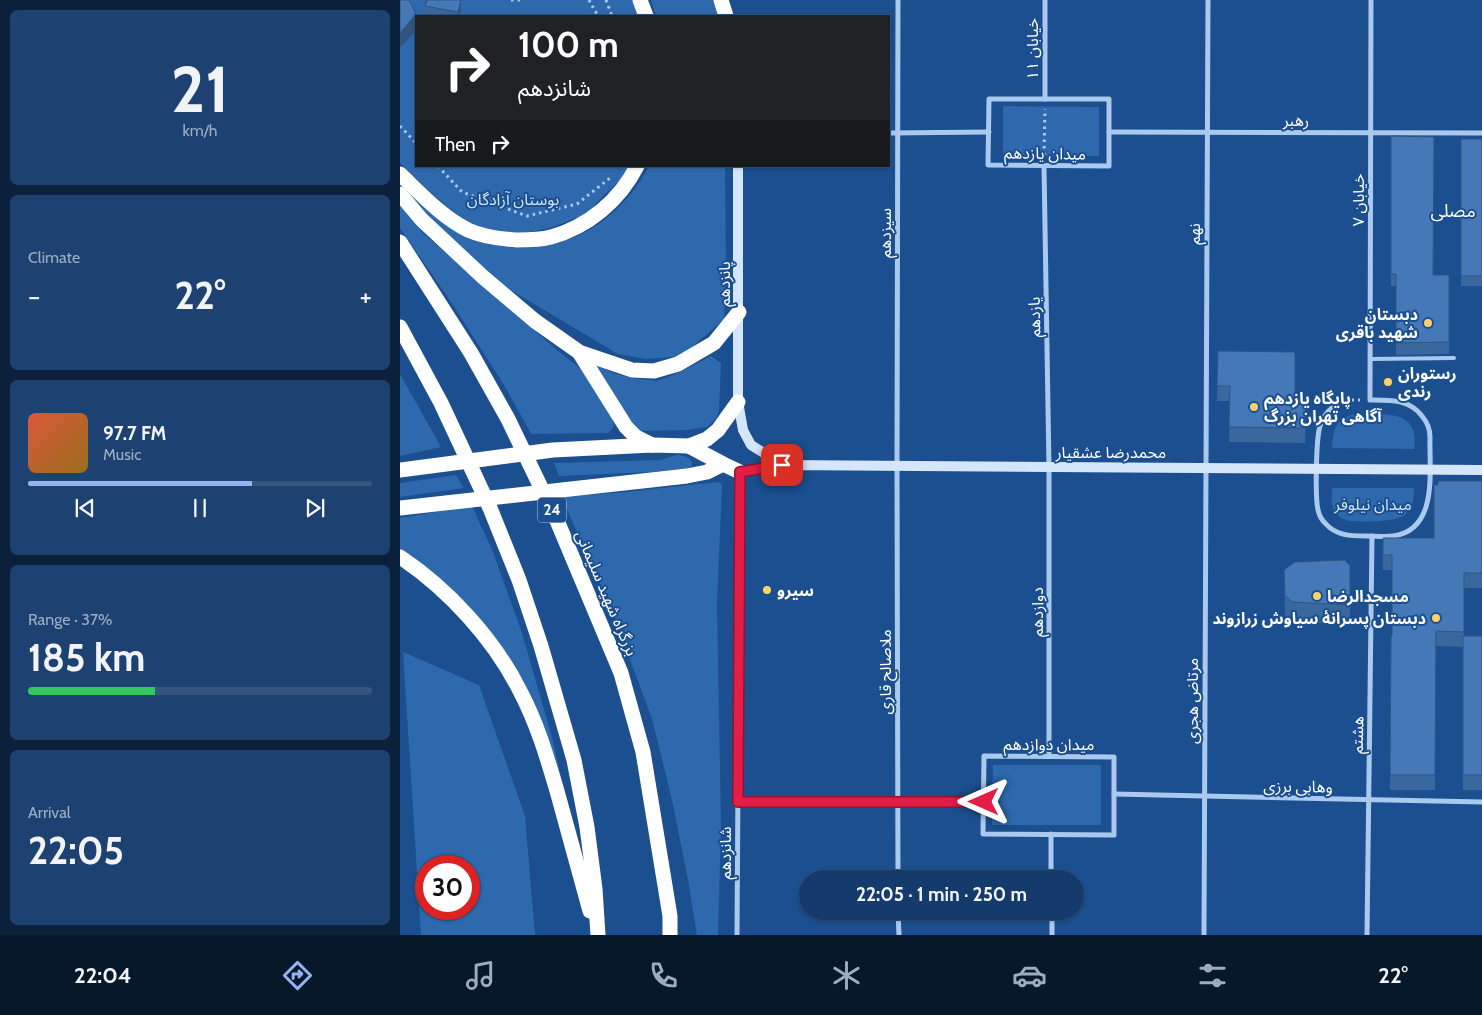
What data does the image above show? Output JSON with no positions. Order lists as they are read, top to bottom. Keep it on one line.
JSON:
{"streets":{"highway":["24","بزرگراه شهید سلیمانی"],"main road":["پانزدهم","محمدرضا عشقیار"],"street":["خیابان ۱۱","رهبر","میدان یازدهم","خیابان ۷","سیزدهم","نهم","یازدهم","دوازدهم","ملاصالح قاری","مرتاض هجری","هشتم","میدان دوازدهم","وهابی برزی","شانزدهم"]},"crossings":[["خیابان ۱۱","میدان یازدهم"],["رهبر","میدان یازدهم"],["رهبر","خیابان ۷"],["رهبر","نهم"],["میدان یازدهم","یازدهم"],["سیزدهم","محمدرضا عشقیار"],["سیزدهم","ملاصالح قاری"],["نهم","محمدرضا عشقیار"],["نهم","مرتاض هجری"],["پانزدهم","محمدرضا عشقیار"],["یازدهم","محمدرضا عشقیار"],["یازدهم","دوازدهم"],["محمدرضا عشقیار","دوازدهم"],["محمدرضا عشقیار","ملاصالح قاری"],["محمدرضا عشقیار","مرتاض هجری"],["محمدرضا عشقیار","شانزدهم"],["دوازدهم","میدان دوازدهم"],["مرتاض هجری","وهابی برزی"],["هشتم","وهابی برزی"],["میدان دوازدهم","وهابی برزی"]],"districts":["مصلی"],"parks":["بوستان آزادگان","میدان نیلوفر"],"places":["دبستان شهید باقری","رستوران رندی","پایگاه یازدهم آگاهی تهران بزرگ","سیرو","مسجدالرضا","دبستان پسرانهٔ سیاوش زرازوند"],"page":{"tile":[["21","km/h"],"Climate",["Range · 37%","185 km"],["Arrival","22:05"]],"turn":["100 m","شانزدهم"],"then":"Then","heat":["−","22°","+"],"song":["97.7 FM","Music"],"limit":"30","trip":"22:05 · 1 min · 250 m","tabs":["22:04","22°"]}}
